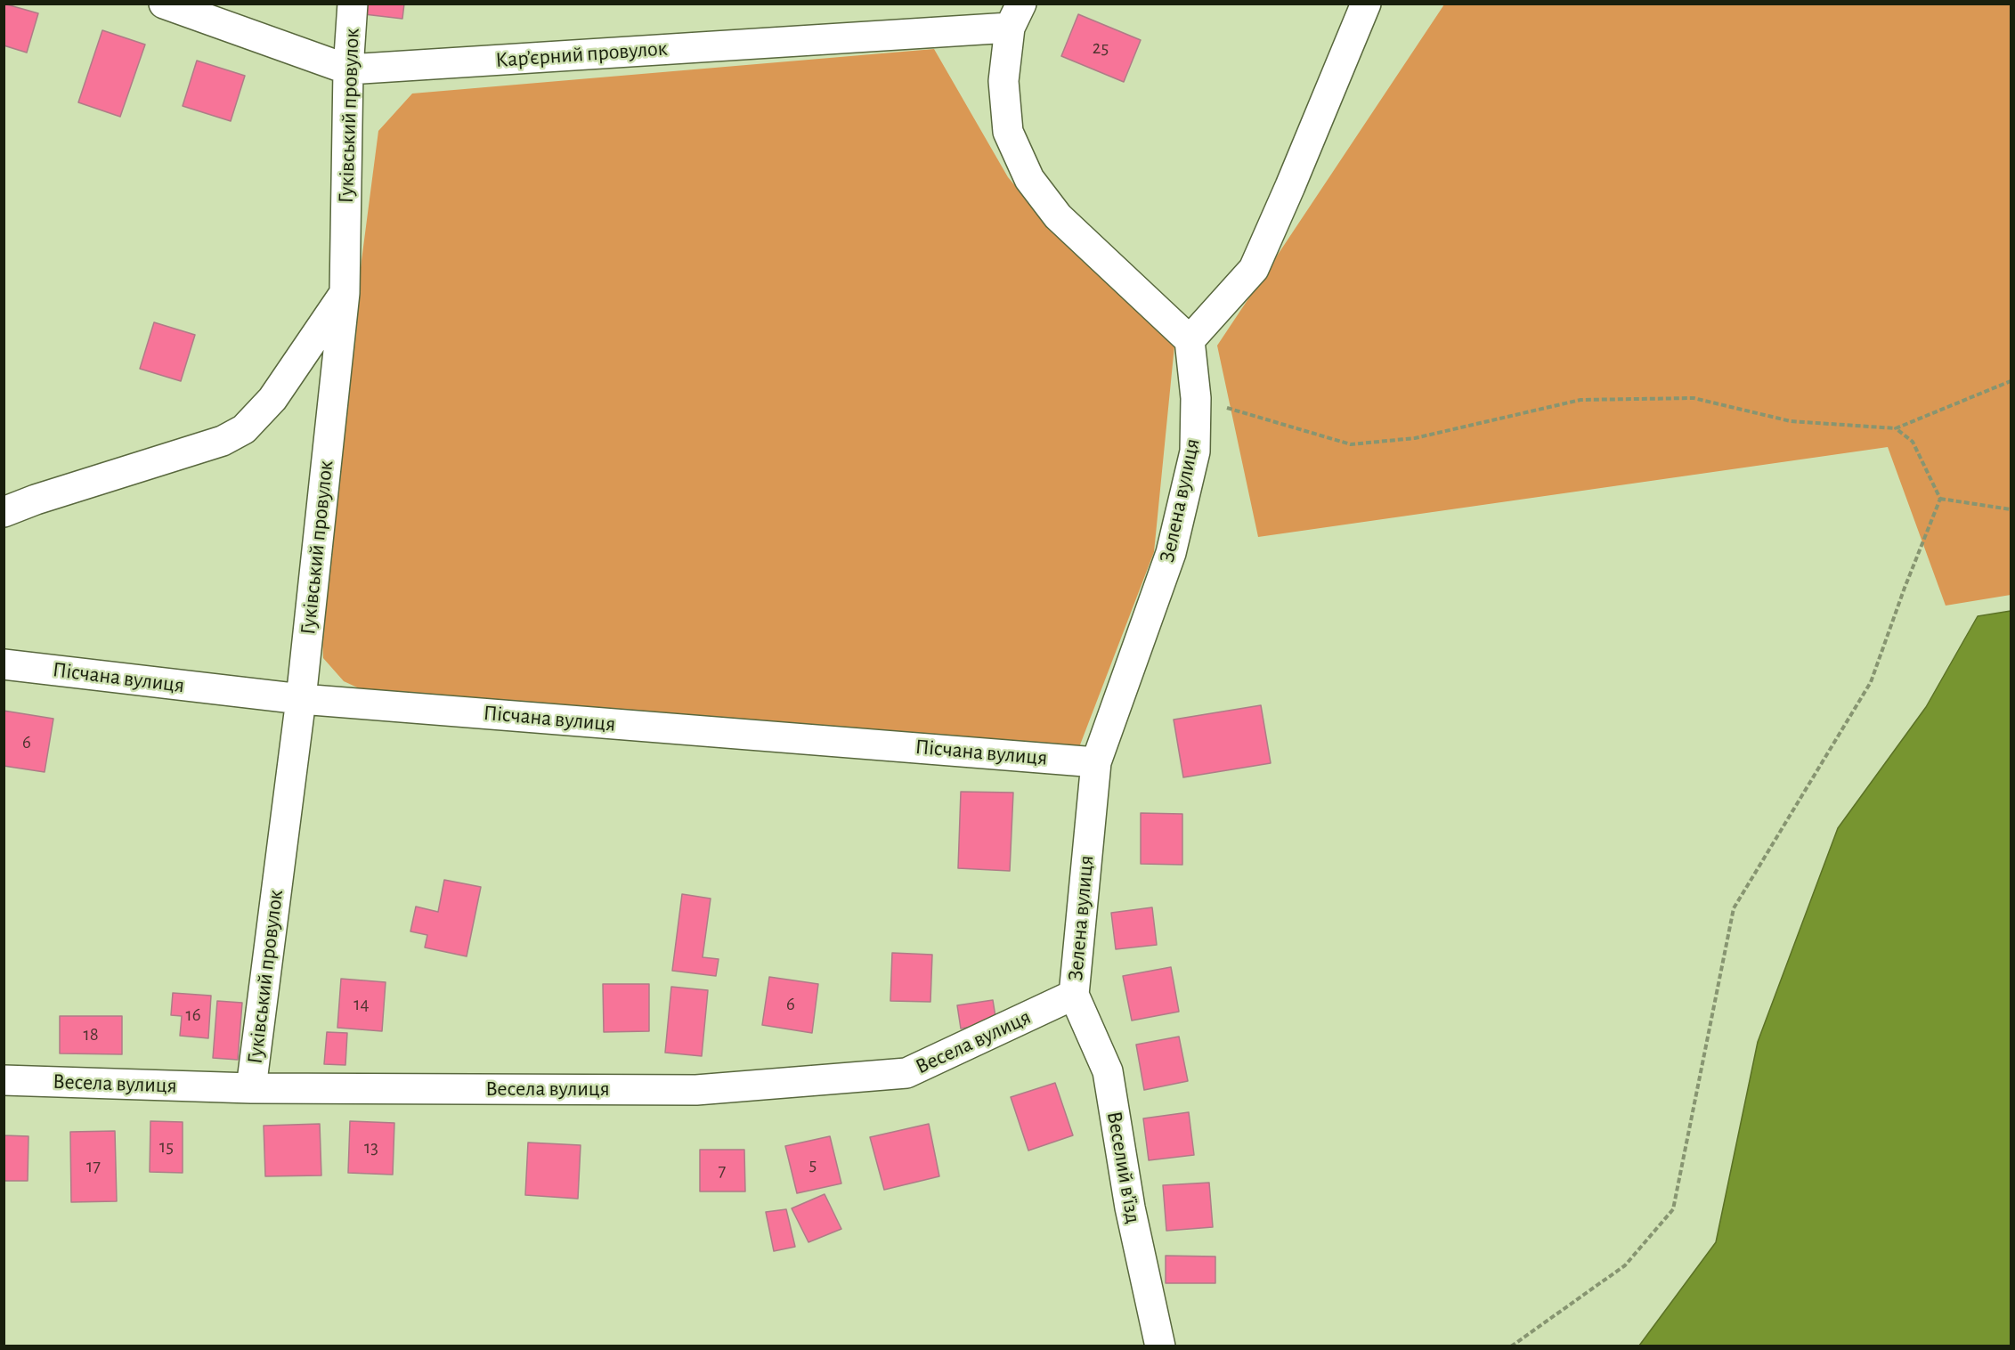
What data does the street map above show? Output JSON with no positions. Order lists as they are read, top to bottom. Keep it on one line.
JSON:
{"streets":{"street":["Кар’єрний провулок","Гуківський провулок","Зелена вулиця","Пісчана вулиця","Весела вулиця","Веселий в’їзд"]},"crossings":[["Кар’єрний провулок","Гуківський провулок"],["Гуківський провулок","Пісчана вулиця"],["Гуківський провулок","Весела вулиця"],["Зелена вулиця","Пісчана вулиця"],["Зелена вулиця","Весела вулиця"],["Зелена вулиця","Веселий в’їзд"],["Весела вулиця","Веселий в’їзд"]],"house_numbers":["25","6","14","6","16","18","15","13","5","17","7"]}
